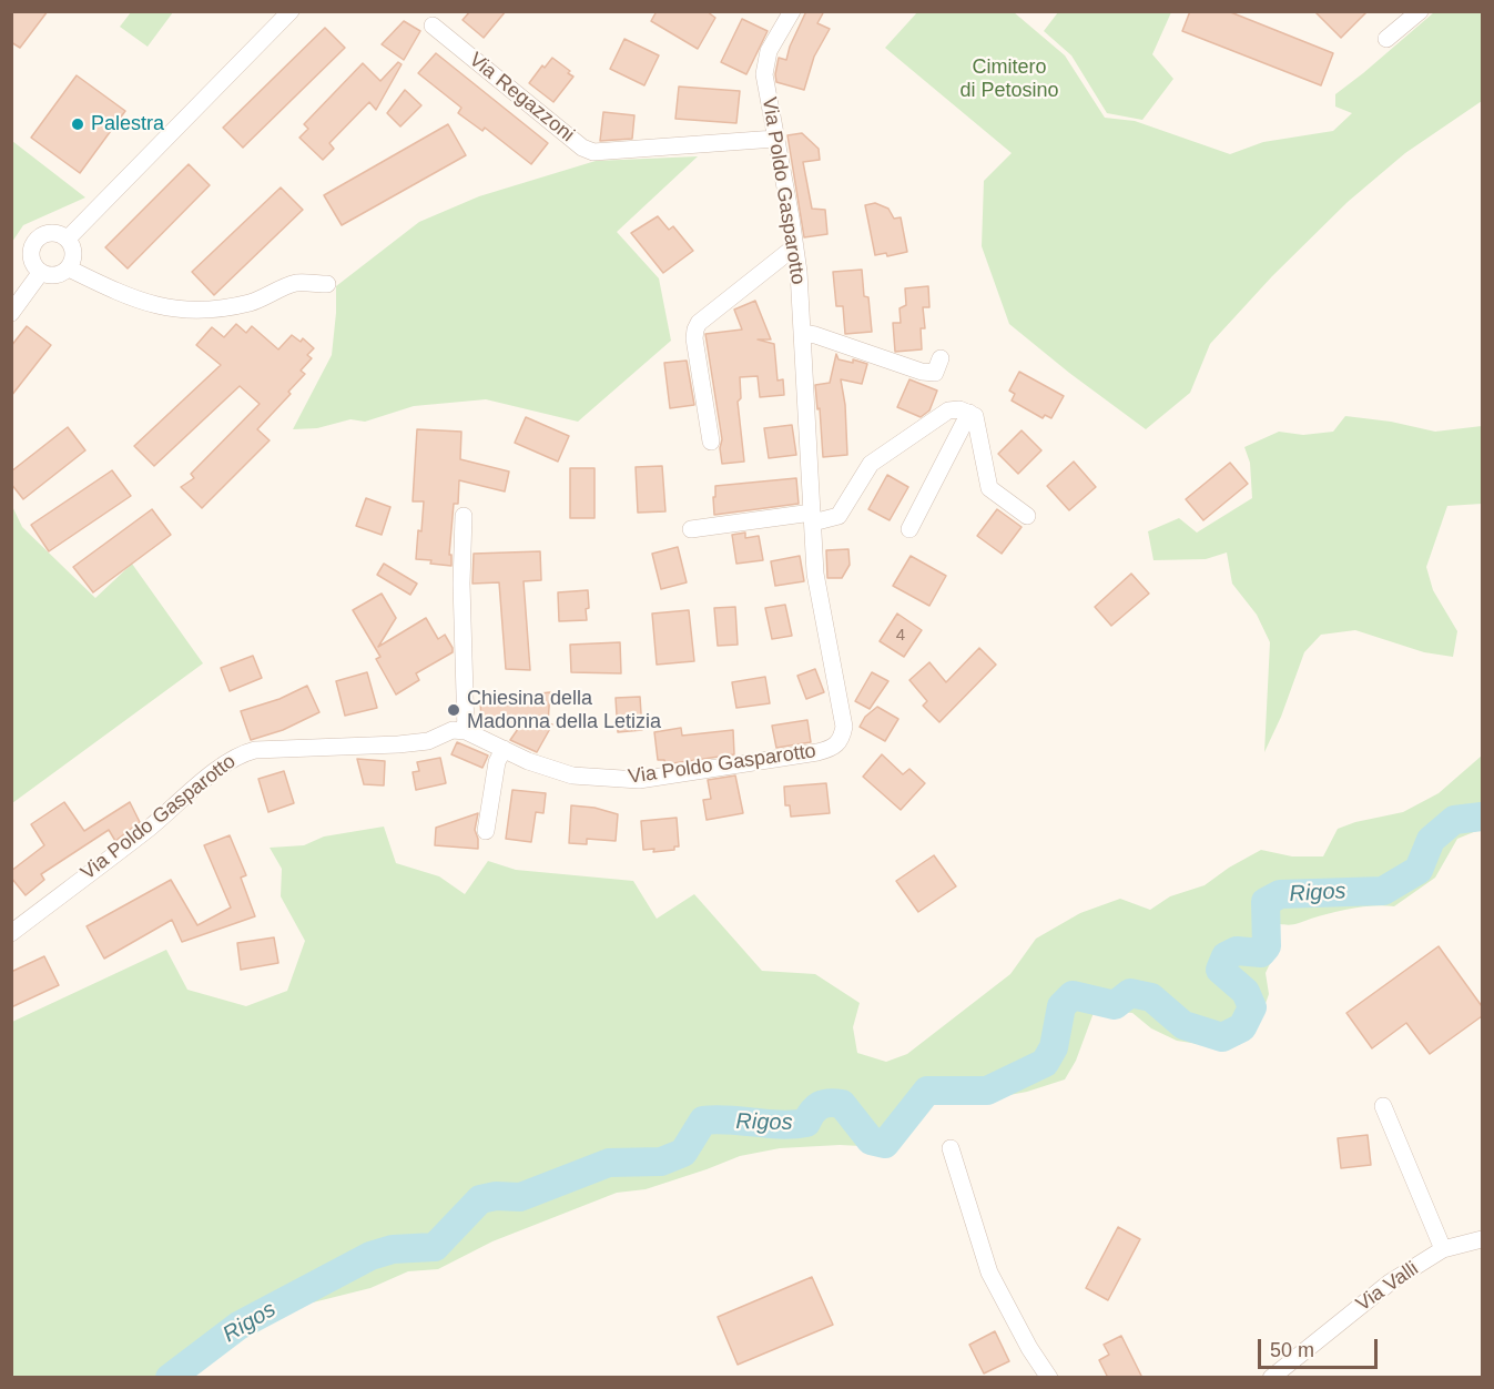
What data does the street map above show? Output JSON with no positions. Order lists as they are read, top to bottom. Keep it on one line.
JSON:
{"streets":{"street":["Via Regazzoni","Via Poldo Gasparotto","Via Valli"]},"crossings":[["Via Regazzoni","Via Poldo Gasparotto"]],"water":["Rigos"],"parks":["Cimitero di Petosino"],"places":["Palestra","Chiesina della Madonna della Letizia"],"house_numbers":["4"],"scale_bar":"50 m"}
